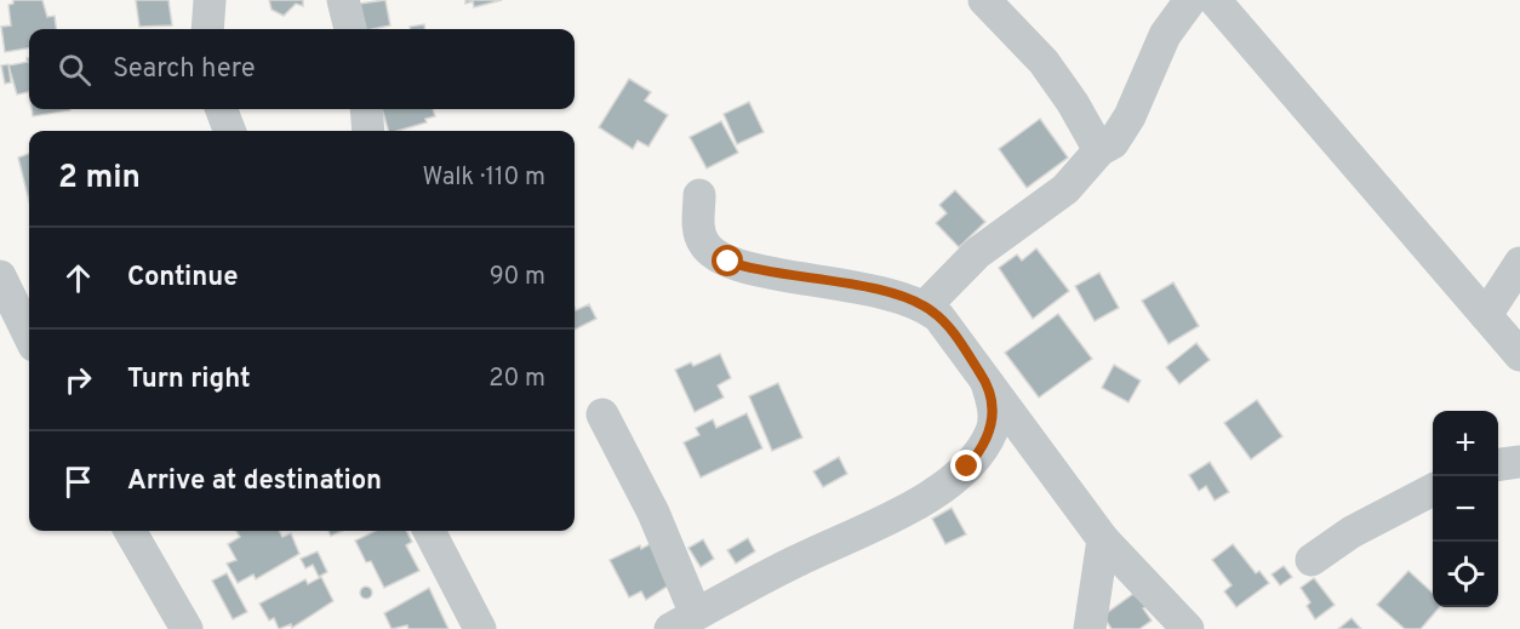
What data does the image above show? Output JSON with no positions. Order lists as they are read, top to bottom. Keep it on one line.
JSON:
{"page":{"search":"Search here","heading":["2 min","Walk · 110 m"],"list":[["Continue","90 m"],["Turn right","20 m"],"Arrive at destination"],"map_buttons":["+","−"]}}
